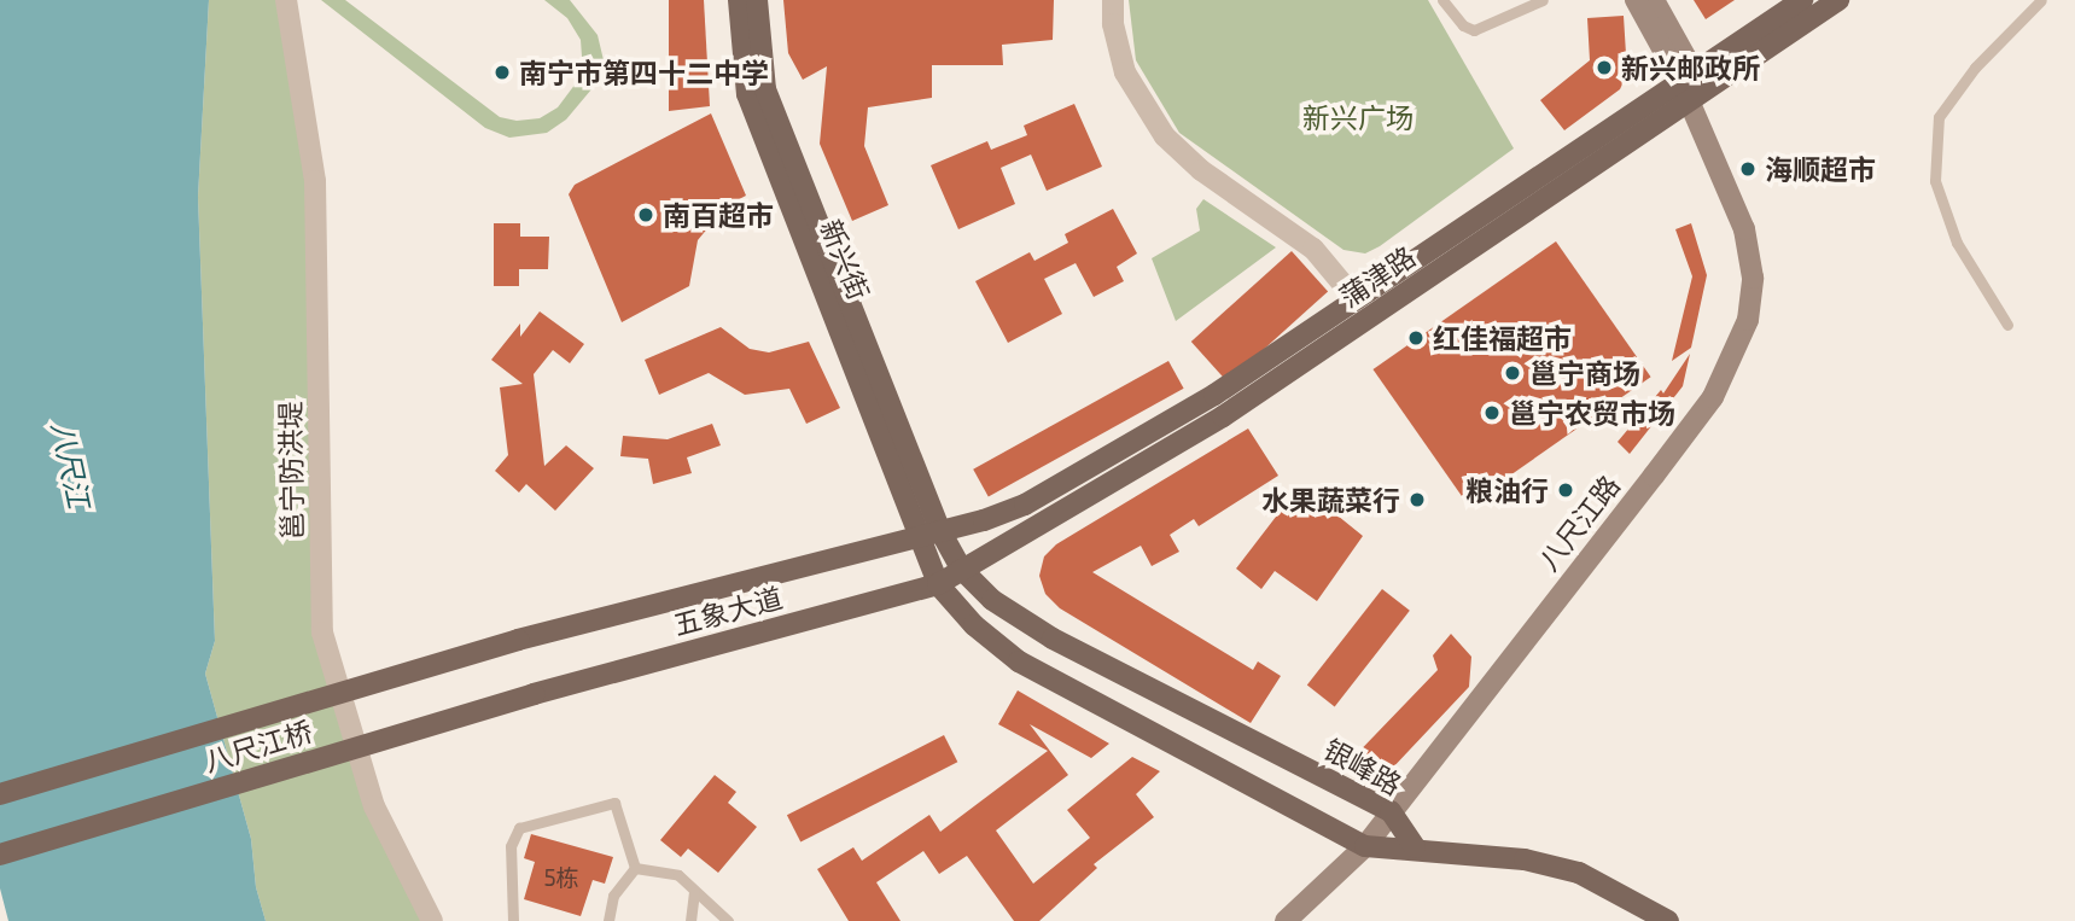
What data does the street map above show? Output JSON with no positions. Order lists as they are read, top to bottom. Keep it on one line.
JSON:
{"streets":{"main road":["新兴街","蒲津路","五象大道","八尺江桥","银峰路"],"street":["邕宁防洪堤","八尺江路"]},"crossings":[["新兴街","蒲津路"],["新兴街","五象大道"],["新兴街","银峰路"],["蒲津路","八尺江路"],["蒲津路","五象大道"],["蒲津路","银峰路"],["八尺江路","银峰路"],["五象大道","八尺江桥"],["五象大道","银峰路"]],"water":["八尺江"],"parks":["新兴广场"],"places":["新兴邮政所","南宁市第四十二中学","海顺超市","南百超市","红佳福超市","邕宁商场","邕宁农贸市场","粮油行","水果蔬菜行"],"house_numbers":["5栋"]}
